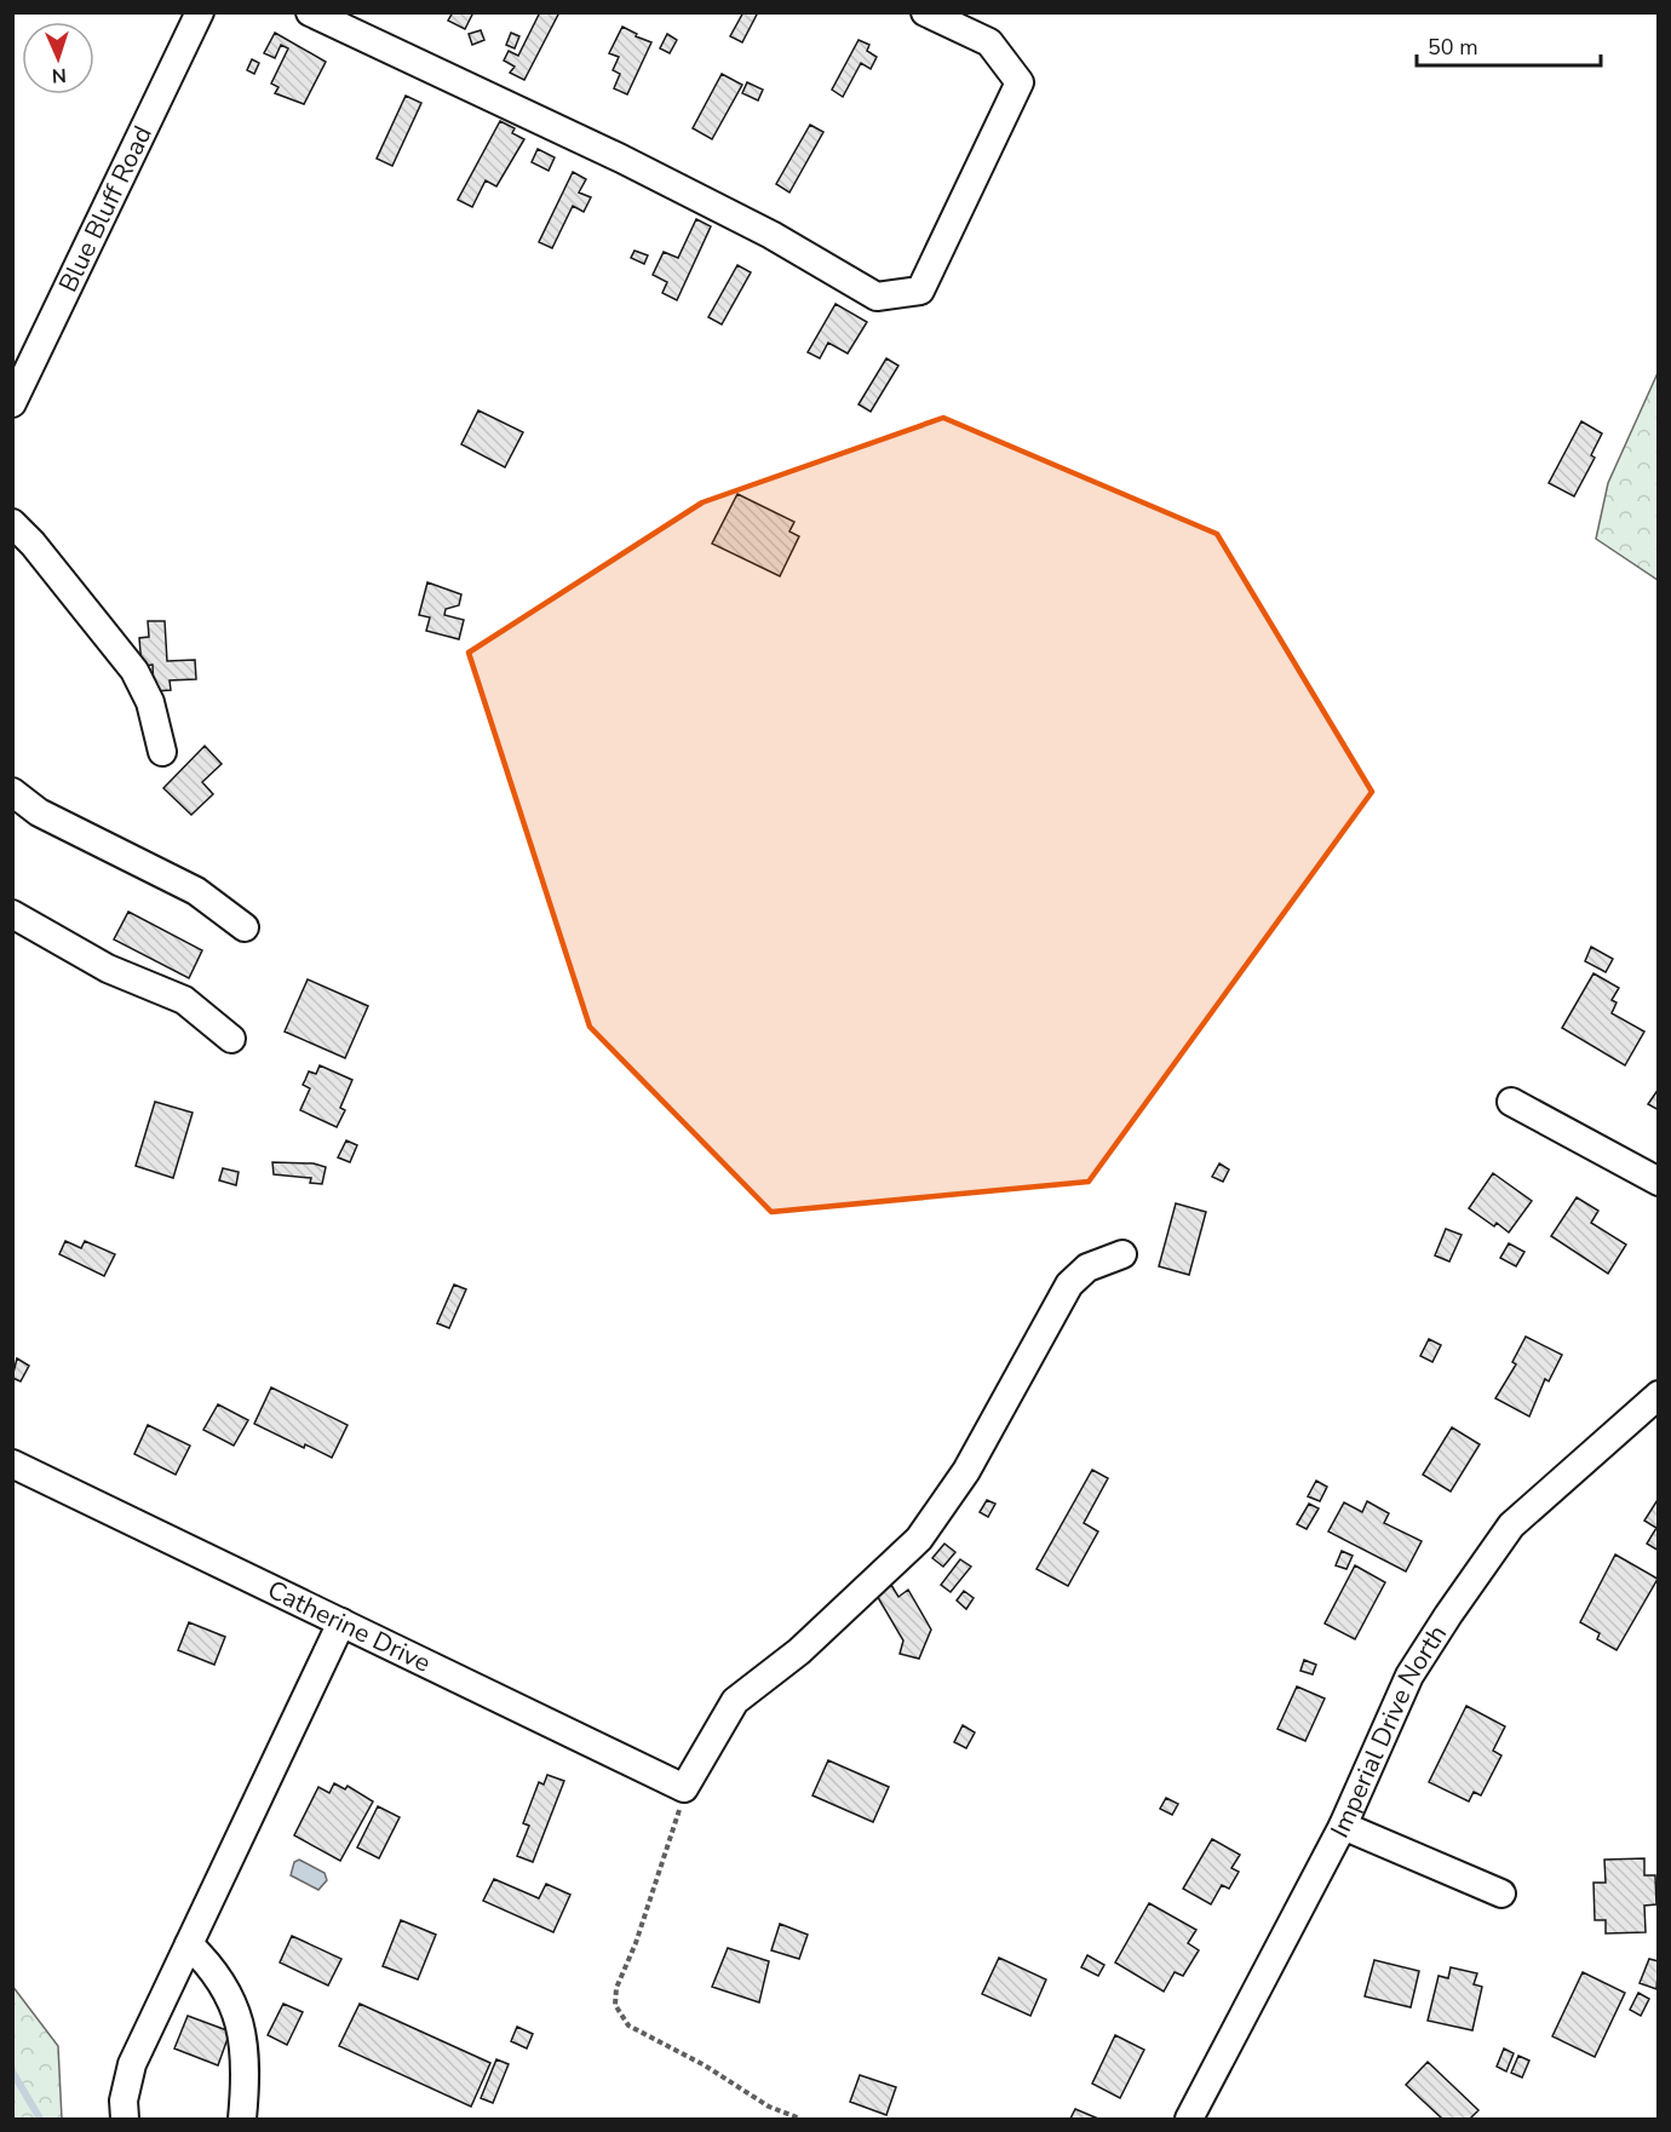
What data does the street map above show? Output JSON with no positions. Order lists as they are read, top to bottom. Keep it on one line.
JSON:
{"streets":{"street":["Blue Bluff Road","Catherine Drive","Imperial Drive North"]},"scale_bar":"50 m","north":"bottom"}
